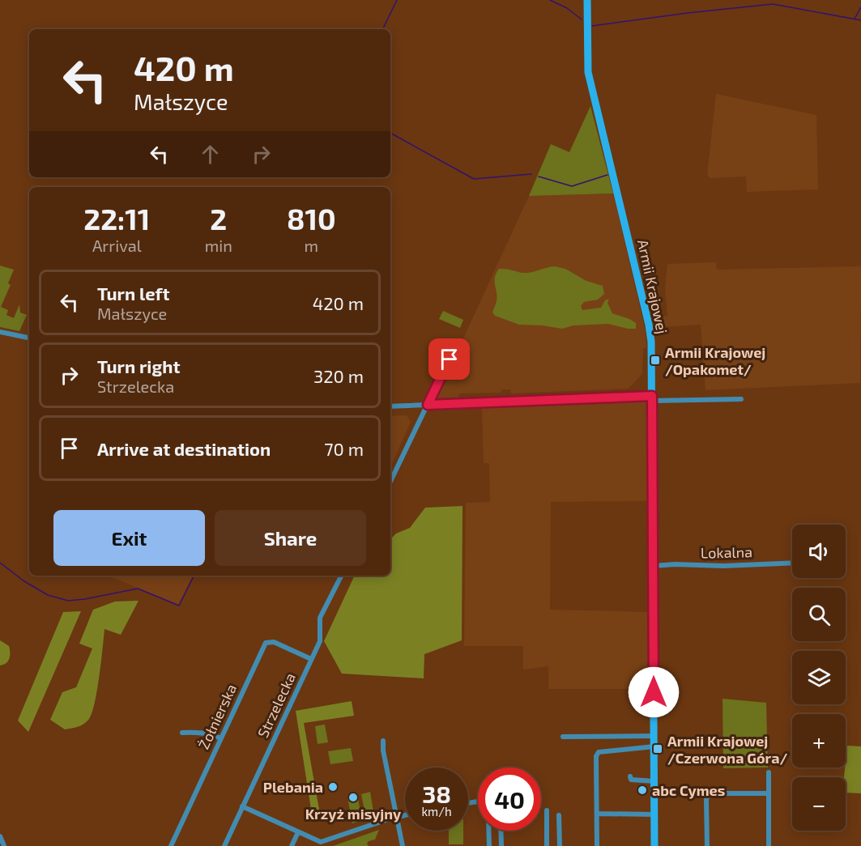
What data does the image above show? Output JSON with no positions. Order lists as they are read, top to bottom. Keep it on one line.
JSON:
{"streets":{"street":["Armii Krajowej","Lokalna","Strzelecka","Żołnierska"]},"crossings":[["Armii Krajowej","Lokalna"],["Strzelecka","Żołnierska"]],"places":{"transit":["Armii Krajowej /Opakomet/","Armii Krajowej /Czerwona Góra/"],"other":["Plebania","abc Cymes","Krzyż misyjny"]},"page":{"turn":["420 m","Małszyce"],"eta":["22:11","Arrival","2","min","810","m"],"list":[{"name":"Turn left","note":"Małszyce","value":"420 m"},{"name":"Turn right","note":"Strzelecka","value":"320 m"},{"name":"Arrive at destination","value":"70 m"}],"buttons":["Exit","Share"],"map_buttons":["+","−"],"speed":"38 km/h","limit":"40"}}
